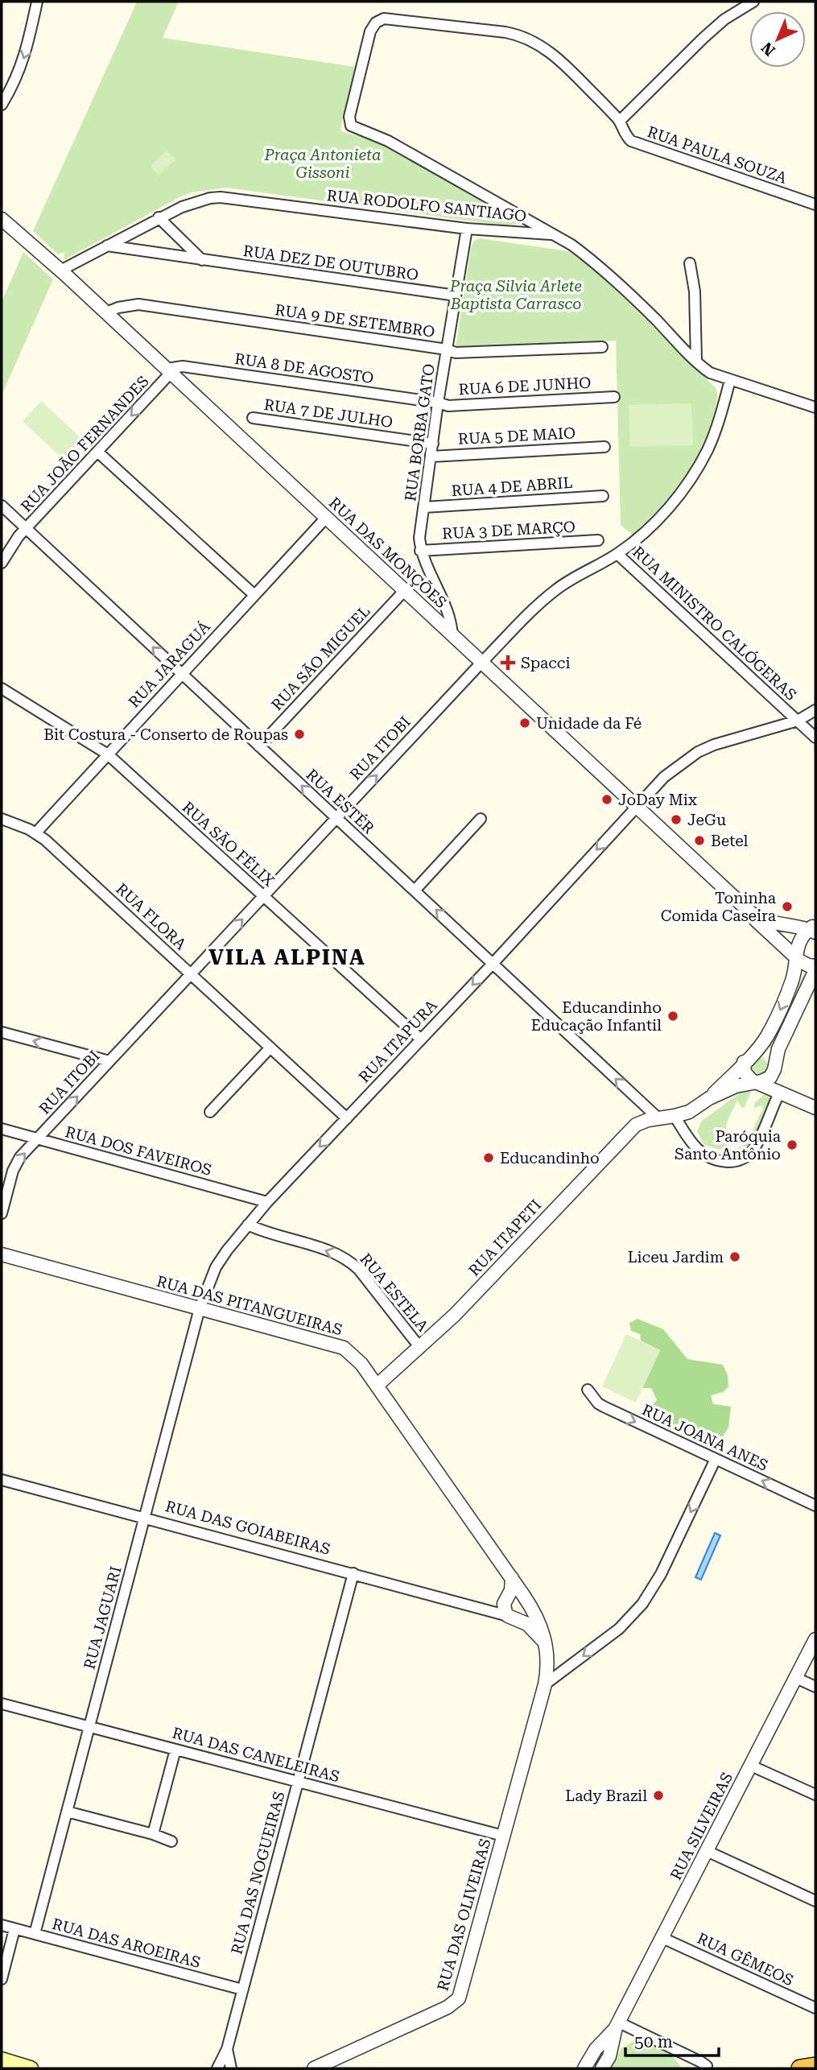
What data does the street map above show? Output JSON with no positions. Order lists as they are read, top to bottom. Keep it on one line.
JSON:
{"streets":{"street":["RUA PAULA SOUZA","RUA RODOLFO SANTIAGO","RUA DEZ DE OUTUBRO","RUA 9 DE SETEMBRO","RUA 8 DE AGOSTO","RUA 6 DE JUNHO","RUA 7 DE JULHO","RUA BORBA GATO","RUA 5 DE MAIO","RUA JOÃO FERNANDES","RUA 4 DE ABRIL","RUA 3 DE MARÇO","RUA DAS MONÇÕES","RUA MINISTRO CALÓGERAS","RUA SÃO MIGUEL","RUA JARAGUÁ","RUA ITOBI","RUA ESTÉR","RUA SÃO FÉLIX","RUA FLORA","RUA ITAPURA","RUA DOS FAVEIROS","RUA ITAPETI","RUA ESTELA","RUA DAS PITANGUEIRAS","RUA JOANA ANES","RUA DAS GOIABEIRAS","RUA JAGUARI","RUA DAS CANELEIRAS","RUA SILVEIRAS","RUA DAS NOGUEIRAS","RUA DAS OLIVEIRAS","RUA DAS AROEIRAS","RUA GÊMEOS"]},"crossings":[["RUA PAULA SOUZA","RUA RODOLFO SANTIAGO"],["RUA RODOLFO SANTIAGO","RUA DEZ DE OUTUBRO"],["RUA RODOLFO SANTIAGO","RUA BORBA GATO"],["RUA RODOLFO SANTIAGO","RUA DAS MONÇÕES"],["RUA RODOLFO SANTIAGO","RUA ITOBI"],["RUA DEZ DE OUTUBRO","RUA BORBA GATO"],["RUA 9 DE SETEMBRO","RUA BORBA GATO"],["RUA 9 DE SETEMBRO","RUA DAS MONÇÕES"],["RUA 8 DE AGOSTO","RUA 6 DE JUNHO"],["RUA 8 DE AGOSTO","RUA BORBA GATO"],["RUA 8 DE AGOSTO","RUA JOÃO FERNANDES"],["RUA 8 DE AGOSTO","RUA DAS MONÇÕES"],["RUA 6 DE JUNHO","RUA BORBA GATO"],["RUA 7 DE JULHO","RUA BORBA GATO"],["RUA BORBA GATO","RUA 5 DE MAIO"],["RUA BORBA GATO","RUA 4 DE ABRIL"],["RUA BORBA GATO","RUA 3 DE MARÇO"],["RUA BORBA GATO","RUA DAS MONÇÕES"],["RUA JOÃO FERNANDES","RUA DAS MONÇÕES"],["RUA JOÃO FERNANDES","RUA ESTÉR"],["RUA DAS MONÇÕES","RUA SÃO MIGUEL"],["RUA DAS MONÇÕES","RUA JARAGUÁ"],["RUA DAS MONÇÕES","RUA ITOBI"],["RUA DAS MONÇÕES","RUA ITAPURA"],["RUA MINISTRO CALÓGERAS","RUA ITOBI"],["RUA MINISTRO CALÓGERAS","RUA ITAPURA"],["RUA SÃO MIGUEL","RUA ESTÉR"],["RUA JARAGUÁ","RUA ESTÉR"],["RUA JARAGUÁ","RUA SÃO FÉLIX"],["RUA JARAGUÁ","RUA FLORA"],["RUA ITOBI","RUA ESTÉR"],["RUA ITOBI","RUA SÃO FÉLIX"],["RUA ITOBI","RUA FLORA"],["RUA ITOBI","RUA DOS FAVEIROS"],["RUA ESTÉR","RUA ITAPURA"],["RUA ESTÉR","RUA ITAPETI"],["RUA SÃO FÉLIX","RUA ITAPURA"],["RUA FLORA","RUA ITAPURA"],["RUA ITAPURA","RUA DOS FAVEIROS"],["RUA ITAPURA","RUA ESTELA"],["RUA ITAPURA","RUA DAS PITANGUEIRAS"],["RUA ITAPURA","RUA JAGUARI"],["RUA ITAPETI","RUA ESTELA"],["RUA ITAPETI","RUA DAS PITANGUEIRAS"],["RUA DAS PITANGUEIRAS","RUA DAS GOIABEIRAS"],["RUA DAS PITANGUEIRAS","RUA JAGUARI"],["RUA DAS PITANGUEIRAS","RUA DAS OLIVEIRAS"],["RUA DAS GOIABEIRAS","RUA JAGUARI"],["RUA DAS GOIABEIRAS","RUA DAS NOGUEIRAS"],["RUA JAGUARI","RUA DAS CANELEIRAS"],["RUA JAGUARI","RUA DAS AROEIRAS"],["RUA DAS CANELEIRAS","RUA DAS NOGUEIRAS"],["RUA DAS CANELEIRAS","RUA DAS OLIVEIRAS"],["RUA SILVEIRAS","RUA GÊMEOS"],["RUA DAS NOGUEIRAS","RUA DAS AROEIRAS"]],"one_way":["RUA JOÃO FERNANDES","RUA ITOBI","RUA ESTÉR","RUA ITAPURA","RUA ESTELA"],"districts":["VILA ALPINA"],"parks":["Praça Antonieta Gissoni","Praça Silvia Arlete Baptista Carrasco"],"places":{"health":["Spacci"],"other":["Unidade da Fé","Bit Costura - Conserto de Roupas","JoDay Mix","JeGu","Betel","Toninha Comida Caseira","Educandinho Educação Infantil","Paróquia Santo Antônio","Educandinho","Liceu Jardim","Lady Brazil"]},"scale_bar":"50 m","north":"bottom left"}
